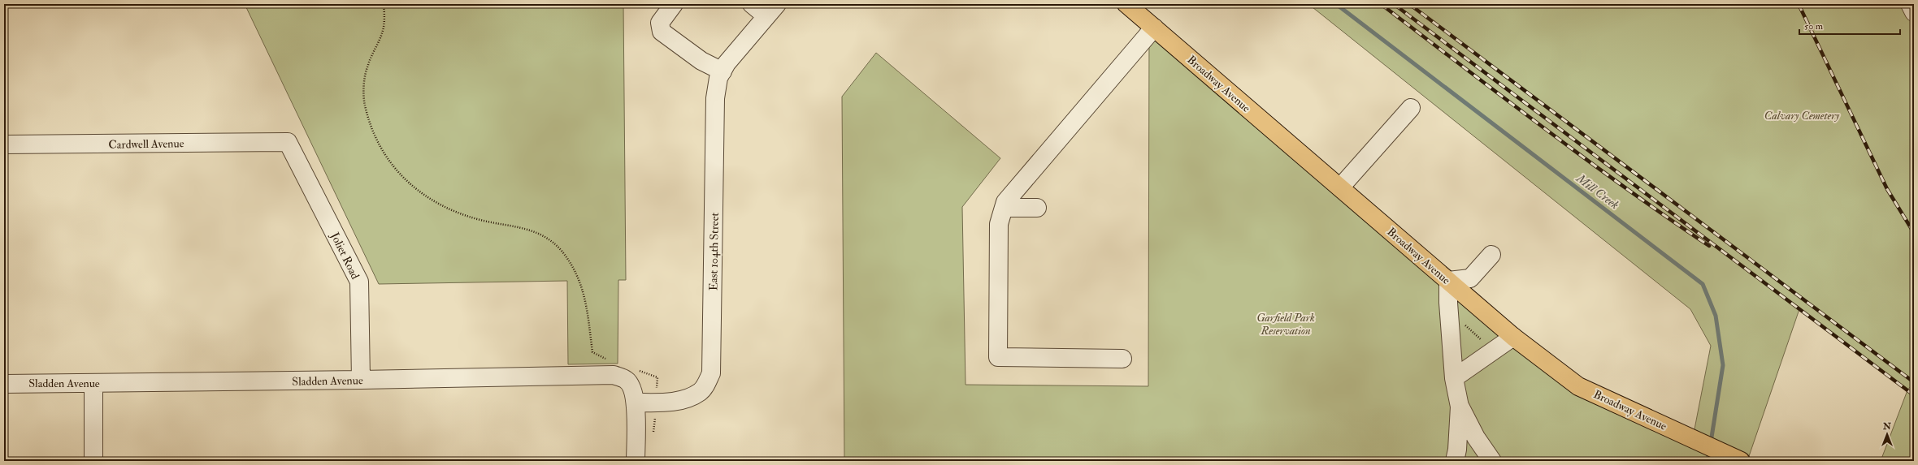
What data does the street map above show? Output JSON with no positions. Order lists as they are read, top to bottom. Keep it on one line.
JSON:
{"streets":{"main road":["Broadway Avenue"],"street":["Cardwell Avenue","East 104th Street","Joliet Road","Sladden Avenue"]},"crossings":[["Cardwell Avenue","Joliet Road"],["East 104th Street","Sladden Avenue"],["Joliet Road","Sladden Avenue"]],"water":["Mill Creek"],"parks":["Calvary Cemetery","Garfield Park Reservation"],"scale_bar":"50 m","north":"top"}
